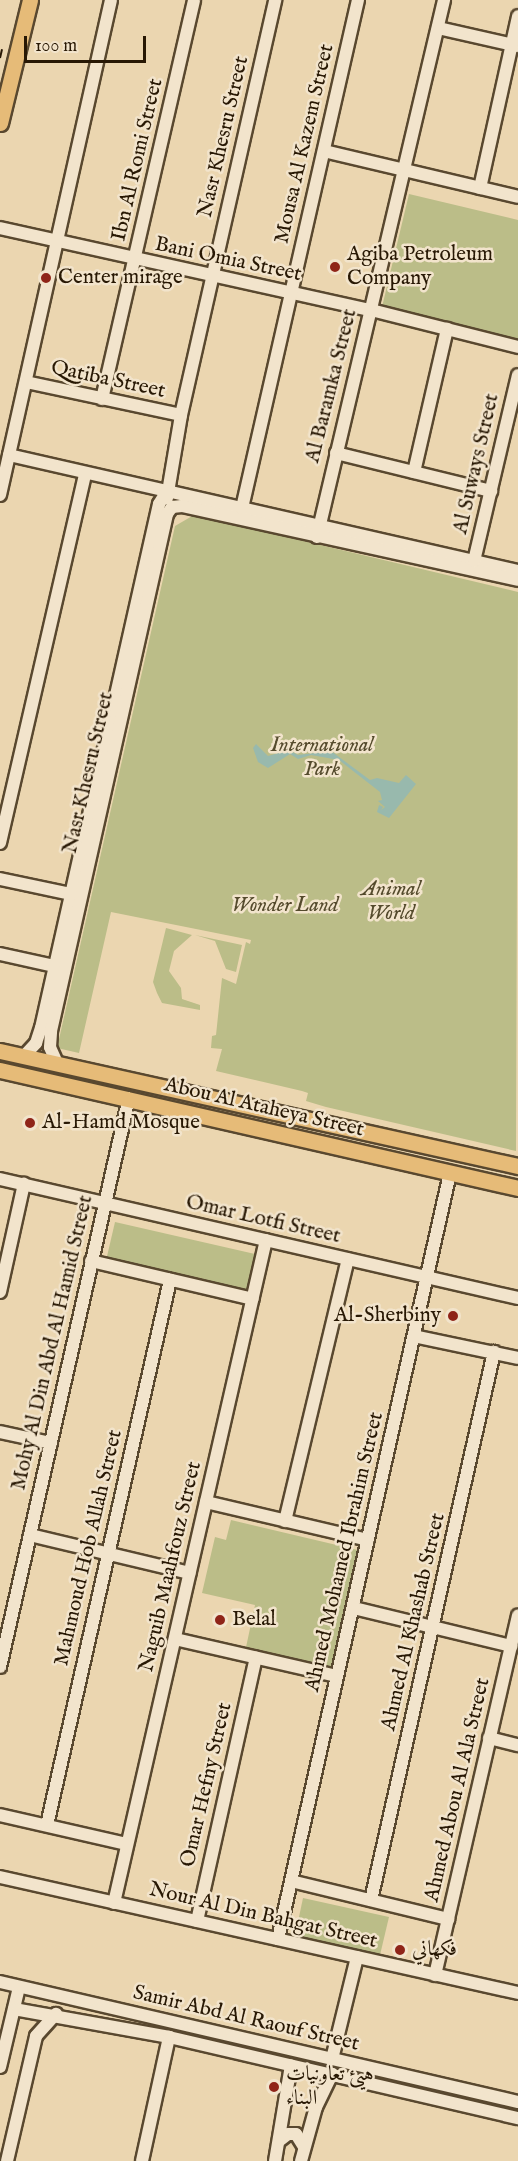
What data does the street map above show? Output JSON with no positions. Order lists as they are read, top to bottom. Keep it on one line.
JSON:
{"streets":{"main road":["Abou Al Ataheya Street"],"street":["Nasr Khesru Street","Mousa Al Kazem Street","Ibn Al Romi Street","Bani Omia Street","Qatiba Street","Al Baramka Street","Al Suways Street","Omar Lotfi Street","Mohy Al Din Abd Al Hamid Street","Mahmoud Hob Allah Street","Ahmed Mohamed Ibrahim Street","Naguib Maahfouz Street","Ahmed Al Khashab Street","Omar Hefny Street","Ahmed Abou Al Ala Street","Nour Al Din Bahgat Street","Samir Abd Al Raouf Street"]},"crossings":[["Nasr Khesru Street","Bani Omia Street"],["Nasr Khesru Street","Qatiba Street"],["Nasr Khesru Street","Abou Al Ataheya Street"],["Mousa Al Kazem Street","Bani Omia Street"],["Ibn Al Romi Street","Bani Omia Street"],["Ibn Al Romi Street","Qatiba Street"],["Bani Omia Street","Al Baramka Street"],["Abou Al Ataheya Street","Mohy Al Din Abd Al Hamid Street"],["Abou Al Ataheya Street","Ahmed Mohamed Ibrahim Street"],["Omar Lotfi Street","Mohy Al Din Abd Al Hamid Street"],["Omar Lotfi Street","Ahmed Mohamed Ibrahim Street"],["Omar Lotfi Street","Naguib Maahfouz Street"],["Ahmed Mohamed Ibrahim Street","Nour Al Din Bahgat Street"],["Naguib Maahfouz Street","Nour Al Din Bahgat Street"],["Omar Hefny Street","Nour Al Din Bahgat Street"],["Ahmed Abou Al Ala Street","Nour Al Din Bahgat Street"]],"parks":["International Park","Animal World","Wonder Land"],"places":["Agiba Petroleum Company","Center mirage","Al-Hamd Mosque","Al-Sherbiny","Belal","فكهاني","هيئ تعاونيات البناء"],"scale_bar":"100 m"}
